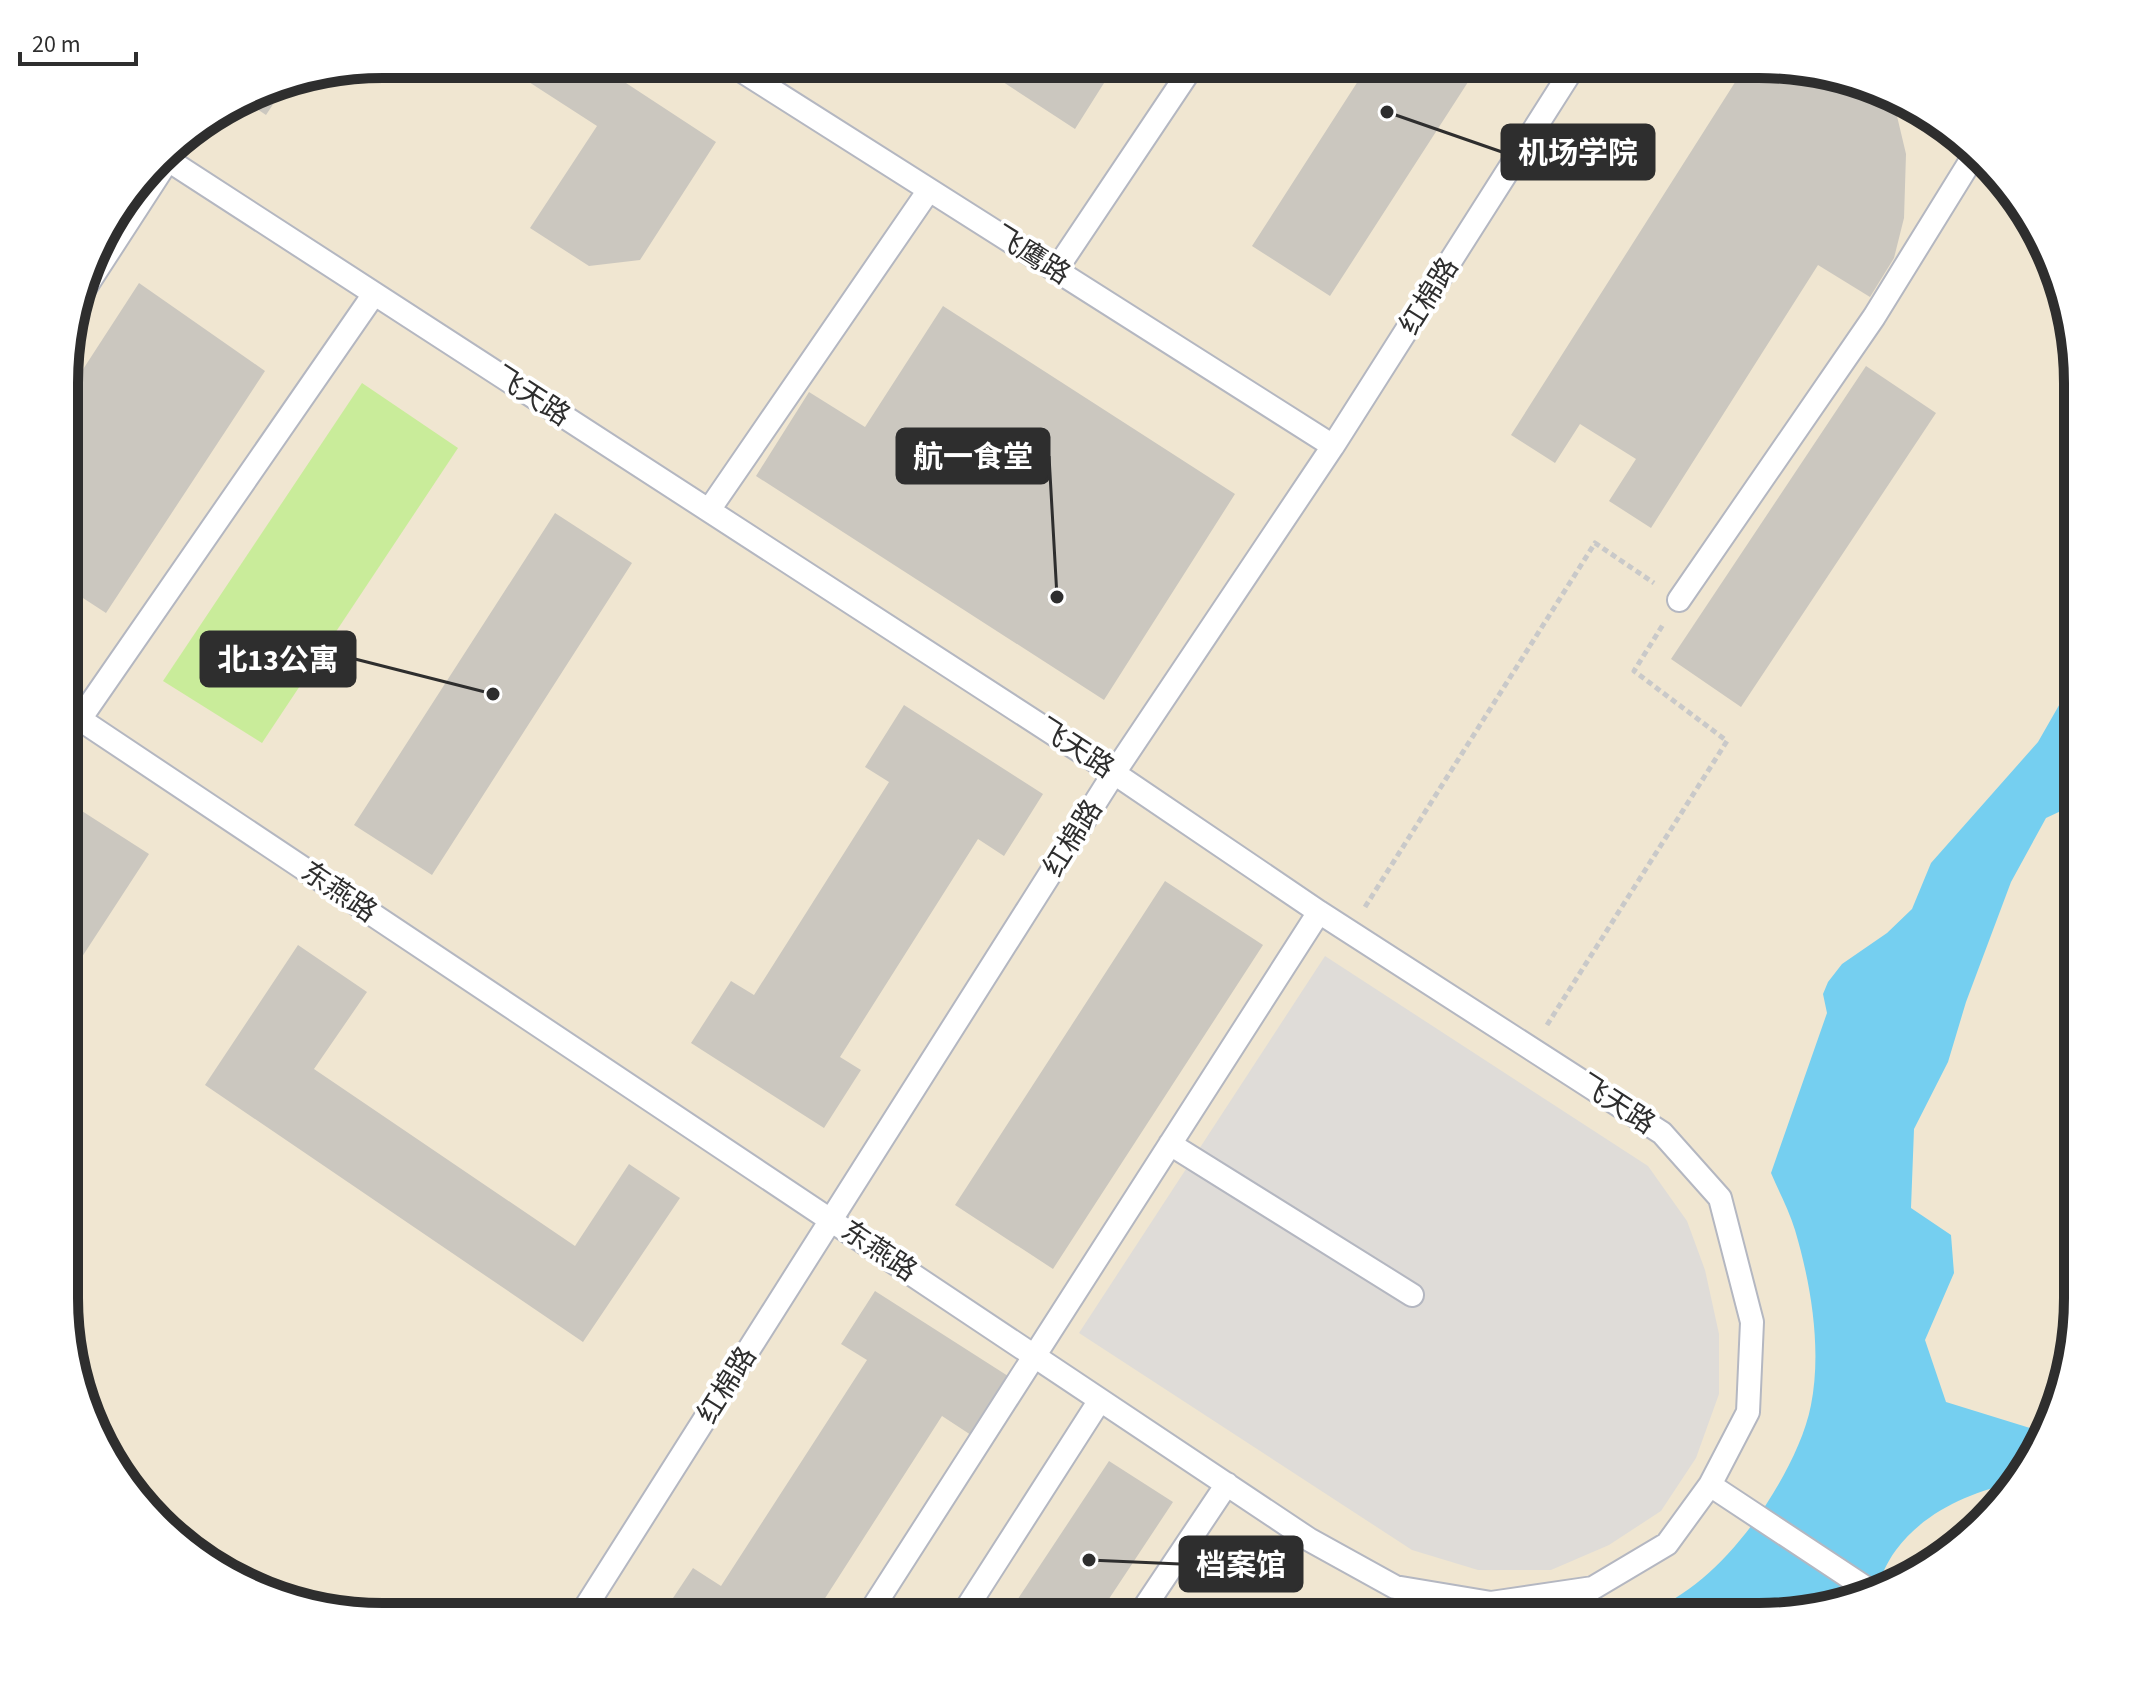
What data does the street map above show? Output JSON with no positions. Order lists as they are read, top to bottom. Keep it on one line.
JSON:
{"streets":{"lane":["飞鹰路","红棉路","飞天路","东燕路"]},"crossings":[["飞鹰路","红棉路"],["红棉路","飞天路"],["红棉路","东燕路"],["飞天路","东燕路"]],"places":["机场学院","航一食堂","北13公寓","档案馆"],"scale_bar":"20 m"}
